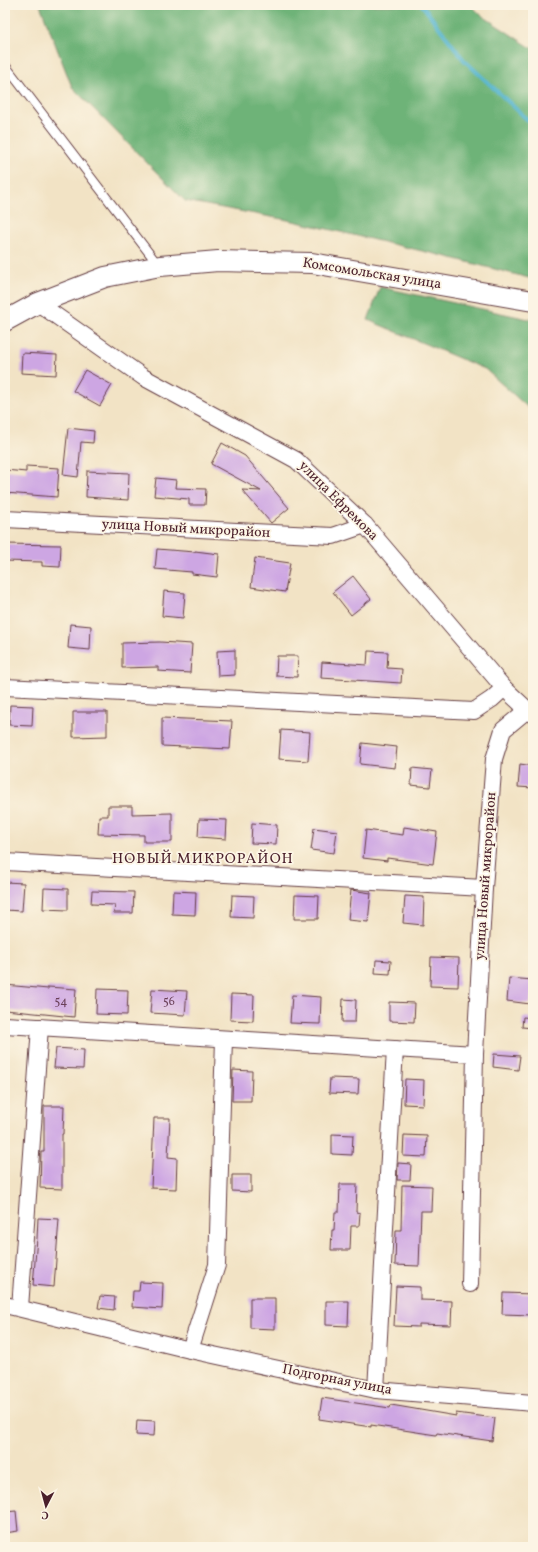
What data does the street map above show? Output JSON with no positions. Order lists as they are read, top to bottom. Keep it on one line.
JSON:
{"streets":{"street":["Комсомольская улица","улица Ефремова","улица Новый микрорайон","Подгорная улица"]},"crossings":[["Комсомольская улица","улица Ефремова"],["улица Ефремова","улица Новый микрорайон"]],"districts":["НОВЫЙ МИКРОРАЙОН"],"house_numbers":["54","56"],"north":"bottom"}
